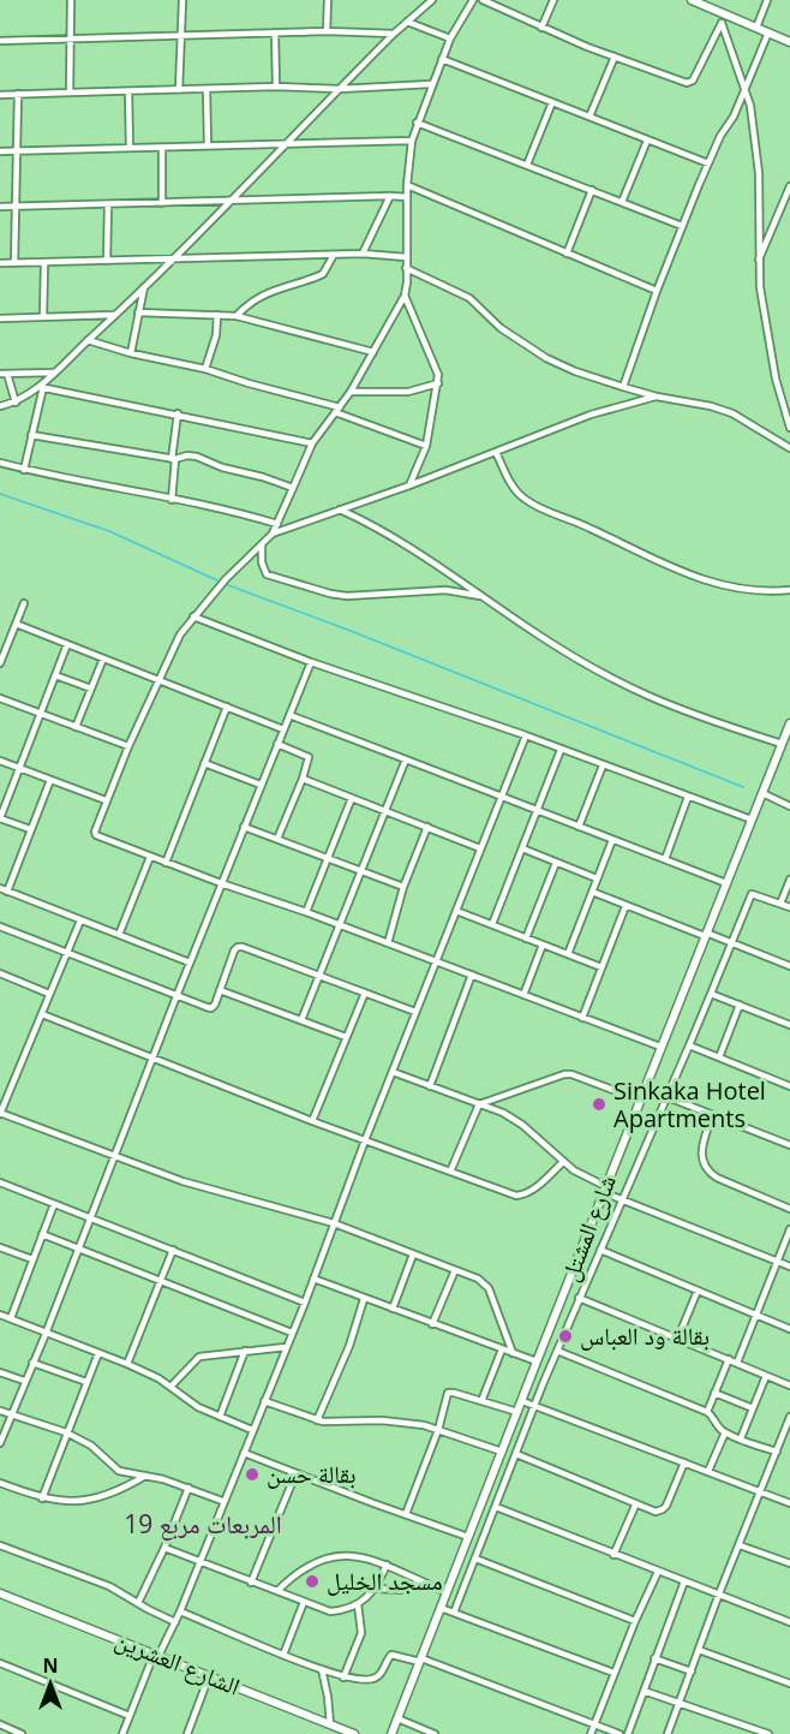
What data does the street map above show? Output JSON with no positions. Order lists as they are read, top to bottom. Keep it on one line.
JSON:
{"streets":{"street":["شارع المشتل","الشارع العشرين"]},"districts":["المربعات مربع 19"],"places":["Sinkaka Hotel Apartments","بقالة ود العباس","بقالة حسن","مسجد الخليل"],"north":"top"}
